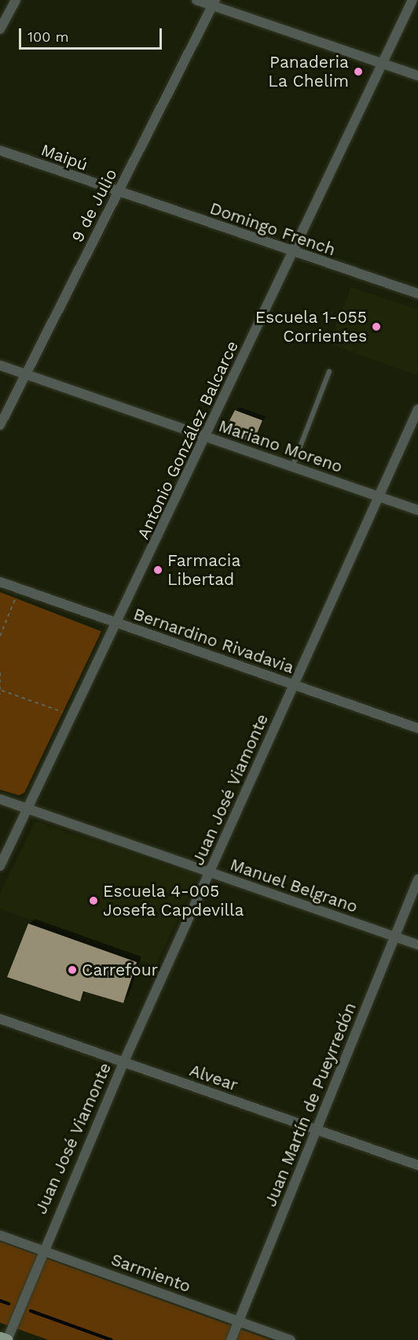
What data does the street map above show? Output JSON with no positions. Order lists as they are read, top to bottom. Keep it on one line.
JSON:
{"streets":{"street":["Maipú","9 de Julio","Domingo French","Antonio González Balcarce","Mariano Moreno","Bernardino Rivadavia","Juan José Viamonte","Manuel Belgrano","Alvear","Juan Martín de Pueyrredón","Sarmiento"]},"crossings":[["Maipú","9 de Julio"],["Maipú","Domingo French"],["9 de Julio","Domingo French"],["9 de Julio","Mariano Moreno"],["Domingo French","Antonio González Balcarce"],["Antonio González Balcarce","Mariano Moreno"],["Antonio González Balcarce","Bernardino Rivadavia"],["Antonio González Balcarce","Manuel Belgrano"],["Mariano Moreno","Juan José Viamonte"],["Bernardino Rivadavia","Juan José Viamonte"],["Juan José Viamonte","Manuel Belgrano"],["Juan José Viamonte","Alvear"],["Juan José Viamonte","Sarmiento"],["Manuel Belgrano","Juan Martín de Pueyrredón"],["Alvear","Juan Martín de Pueyrredón"],["Juan Martín de Pueyrredón","Sarmiento"]],"places":["Panaderia La Chelim","Escuela 1-055 Corrientes","Farmacia Libertad","Escuela 4-005 Josefa Capdevilla","Carrefour"],"scale_bar":"100 m"}
